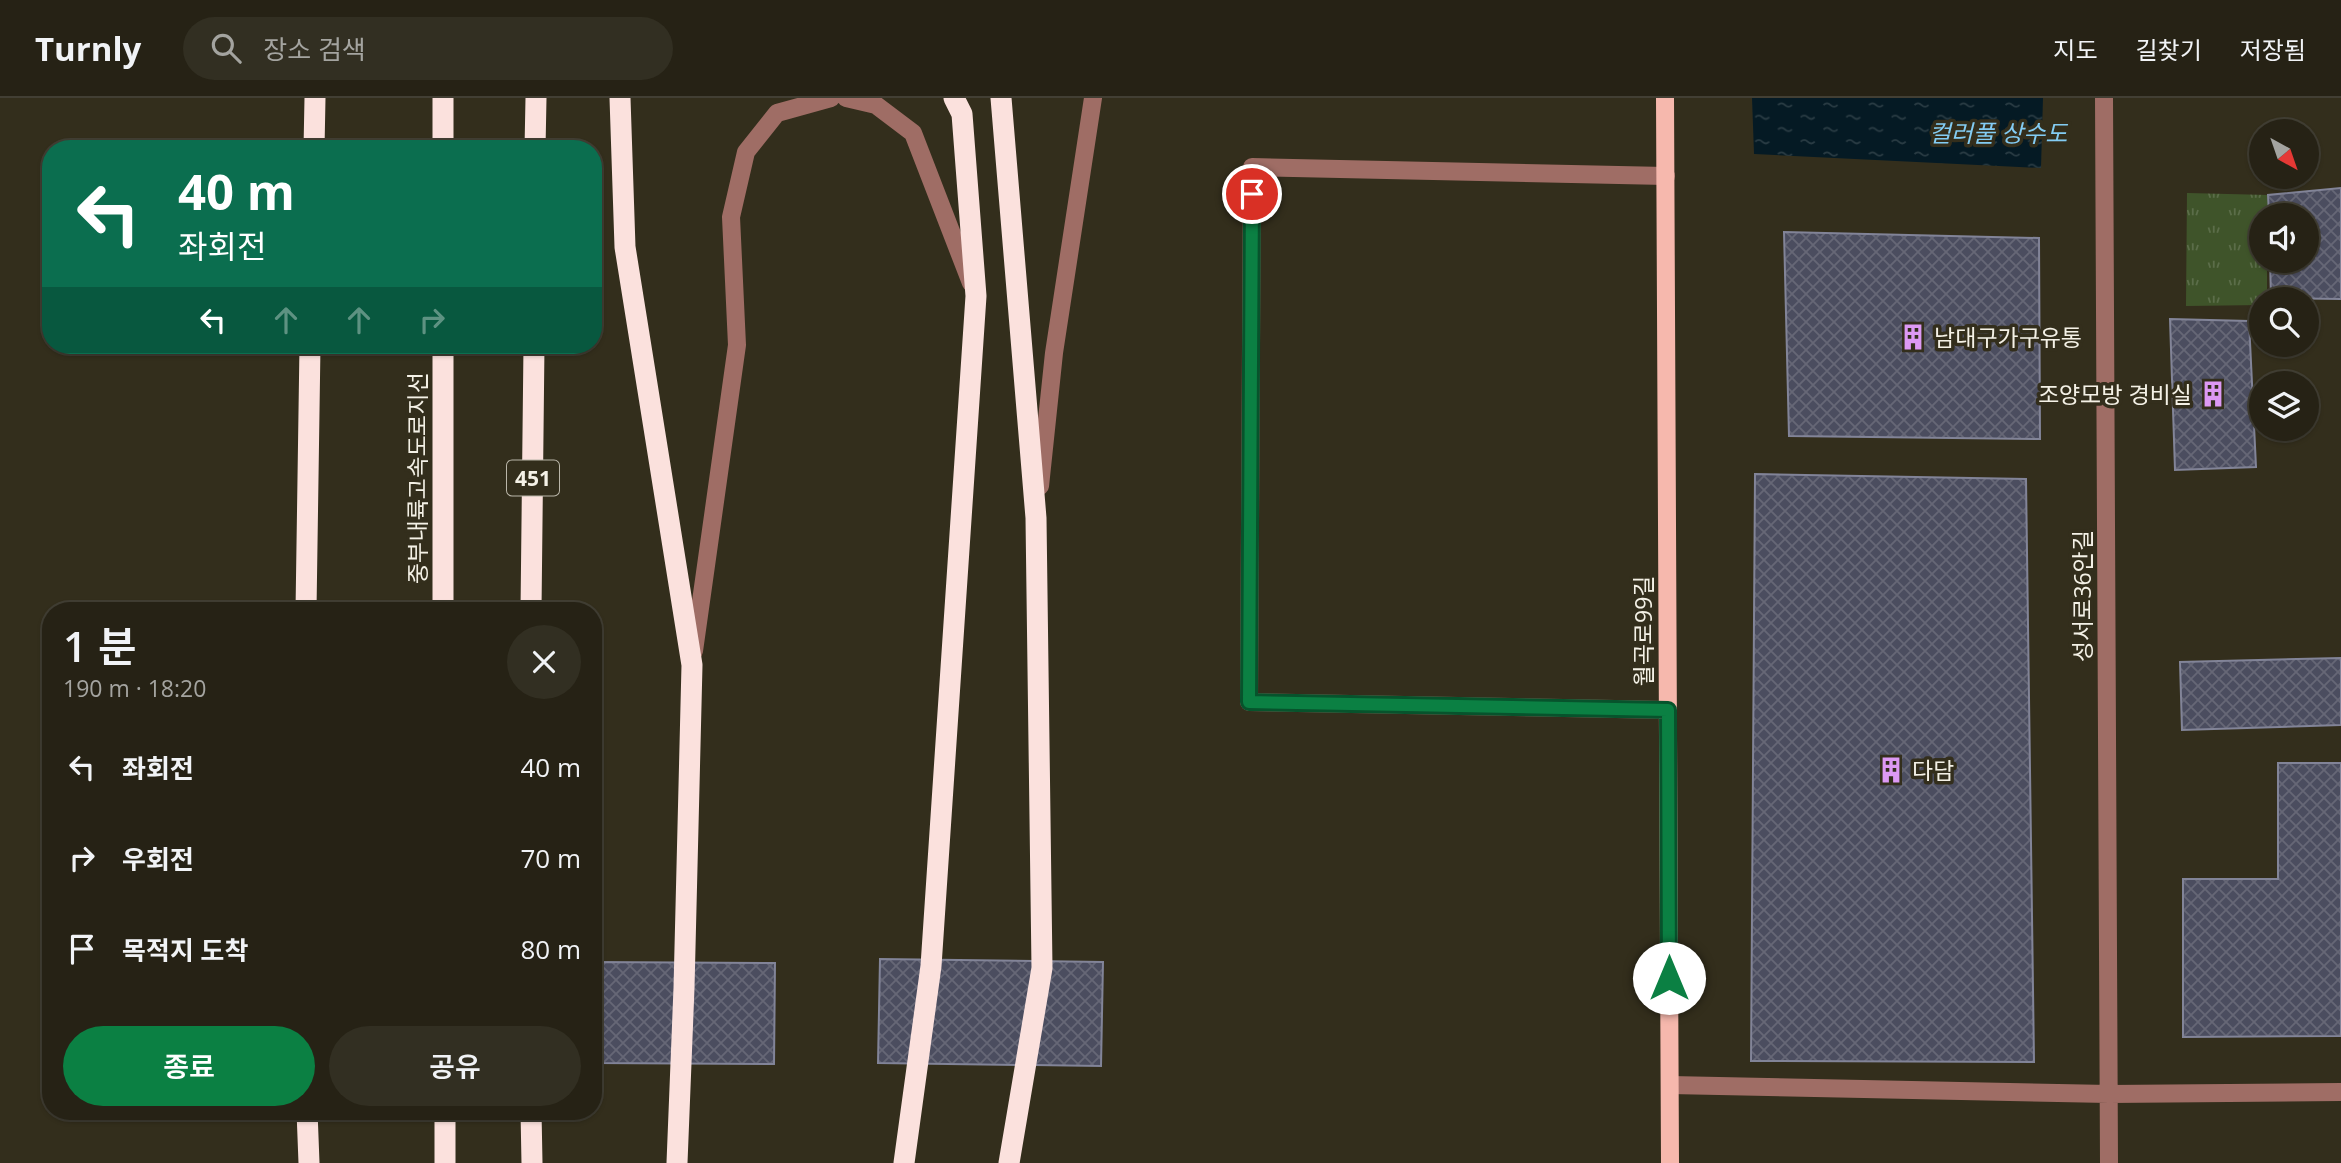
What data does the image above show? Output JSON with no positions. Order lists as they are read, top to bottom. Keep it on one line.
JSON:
{"streets":{"highway":["중부내륙고속도로지선","451"],"main road":["월곡로99길"],"street":["성서로36안길"]},"water":["컬러풀 상수도"],"places":{"building":["남대구가구유통","조양모방 경비실","다담"]},"north":"bottom right","page":{"header":"Turnly","search":"장소 검색","nav":["지도","길찾기","저장됨"],"turn":["40 m","좌회전"],"heading":["1 분","190 m · 18:20"],"list":[{"name":"좌회전","value":"40 m"},{"name":"우회전","value":"70 m"},{"name":"목적지 도착","value":"80 m"}],"buttons":["종료","공유"]}}
